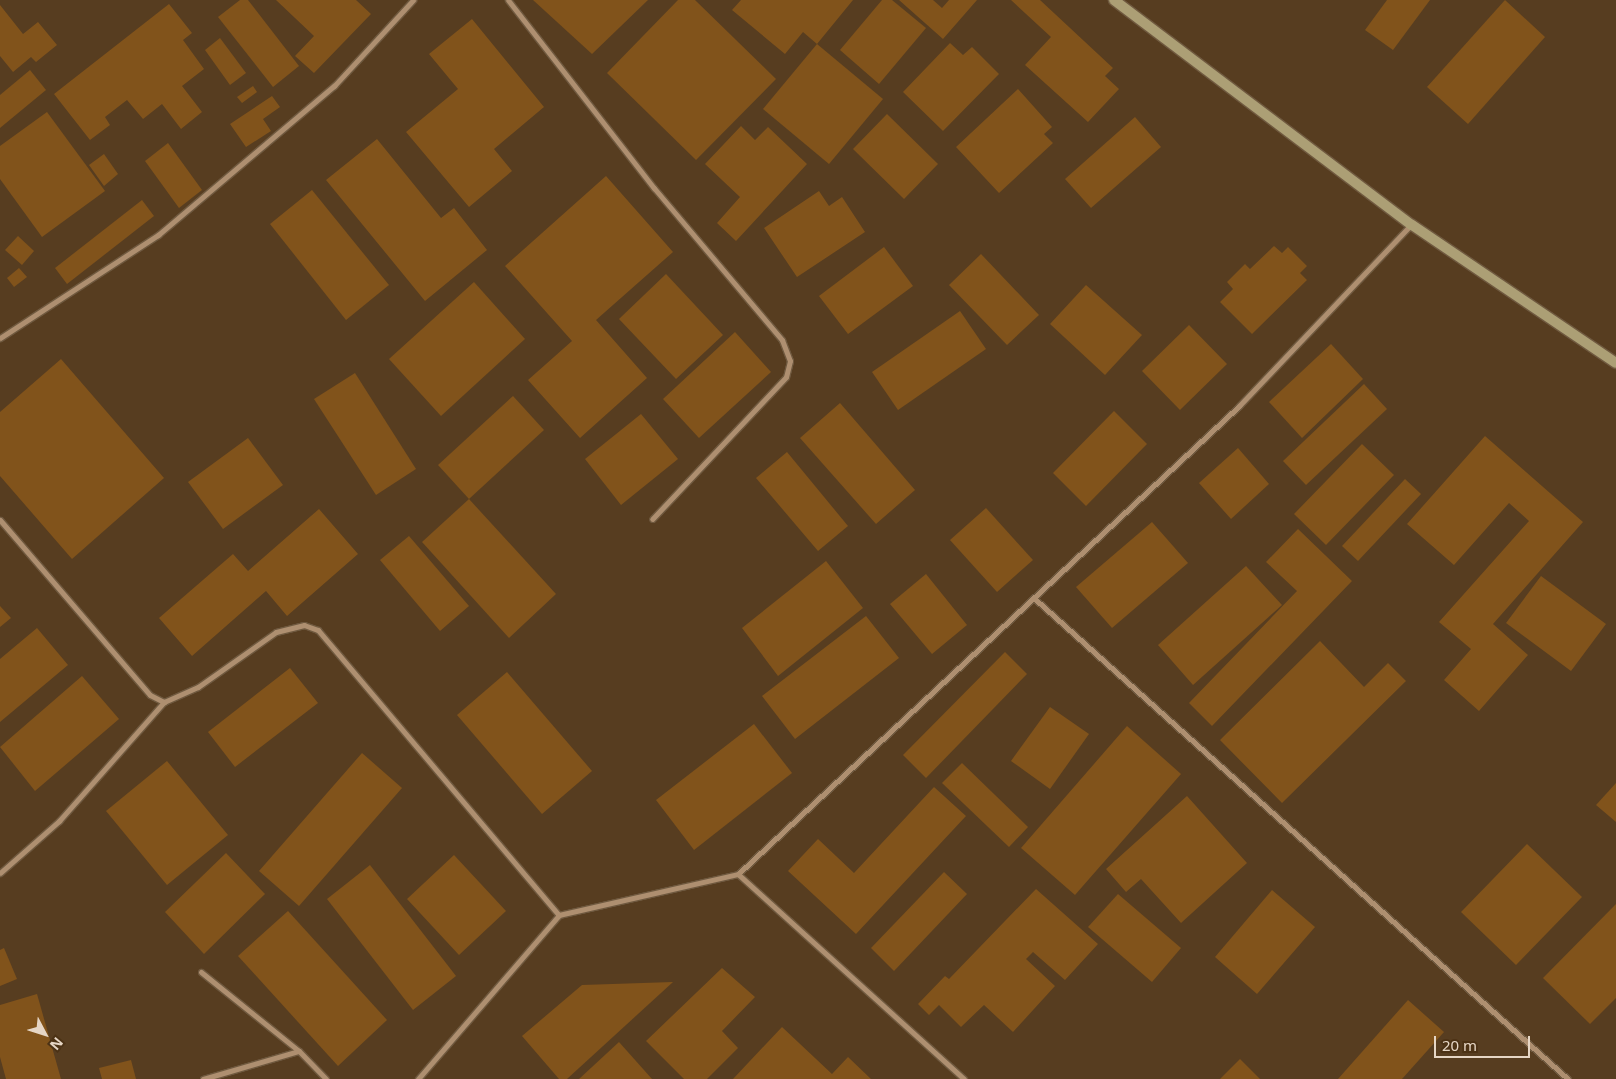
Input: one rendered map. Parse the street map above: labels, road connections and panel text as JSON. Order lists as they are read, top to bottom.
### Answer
{
  "scale_bar": "20 m",
  "north": "bottom right"
}
